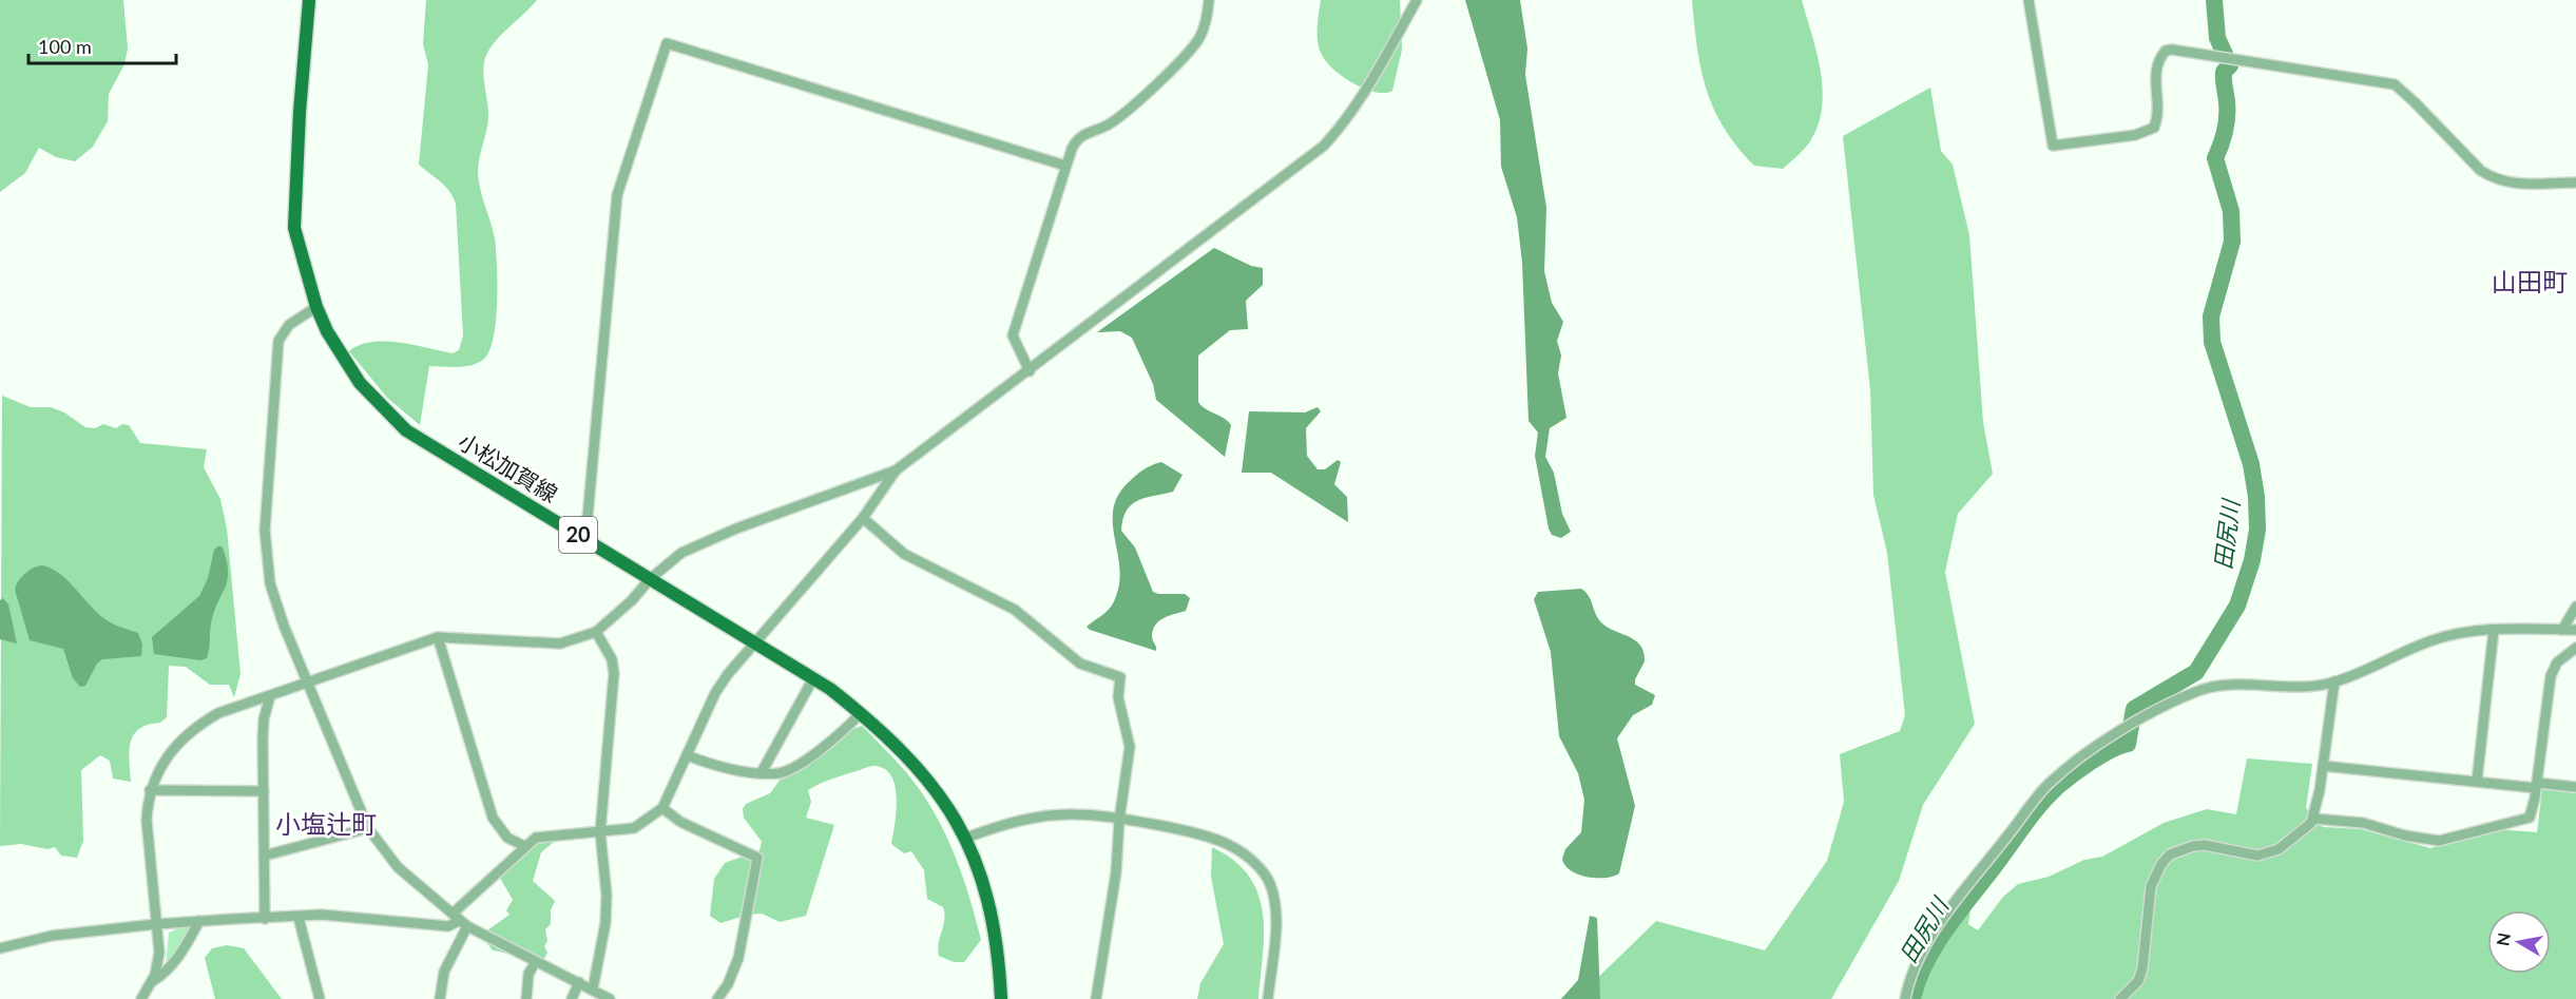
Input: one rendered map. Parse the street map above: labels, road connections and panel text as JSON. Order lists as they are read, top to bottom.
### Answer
{
  "streets": {
    "main road": ["小松加賀線", "20"]
  },
  "districts": ["山田町", "小塩辻町"],
  "water": ["田尻川"],
  "scale_bar": "100 m",
  "north": "left"
}
